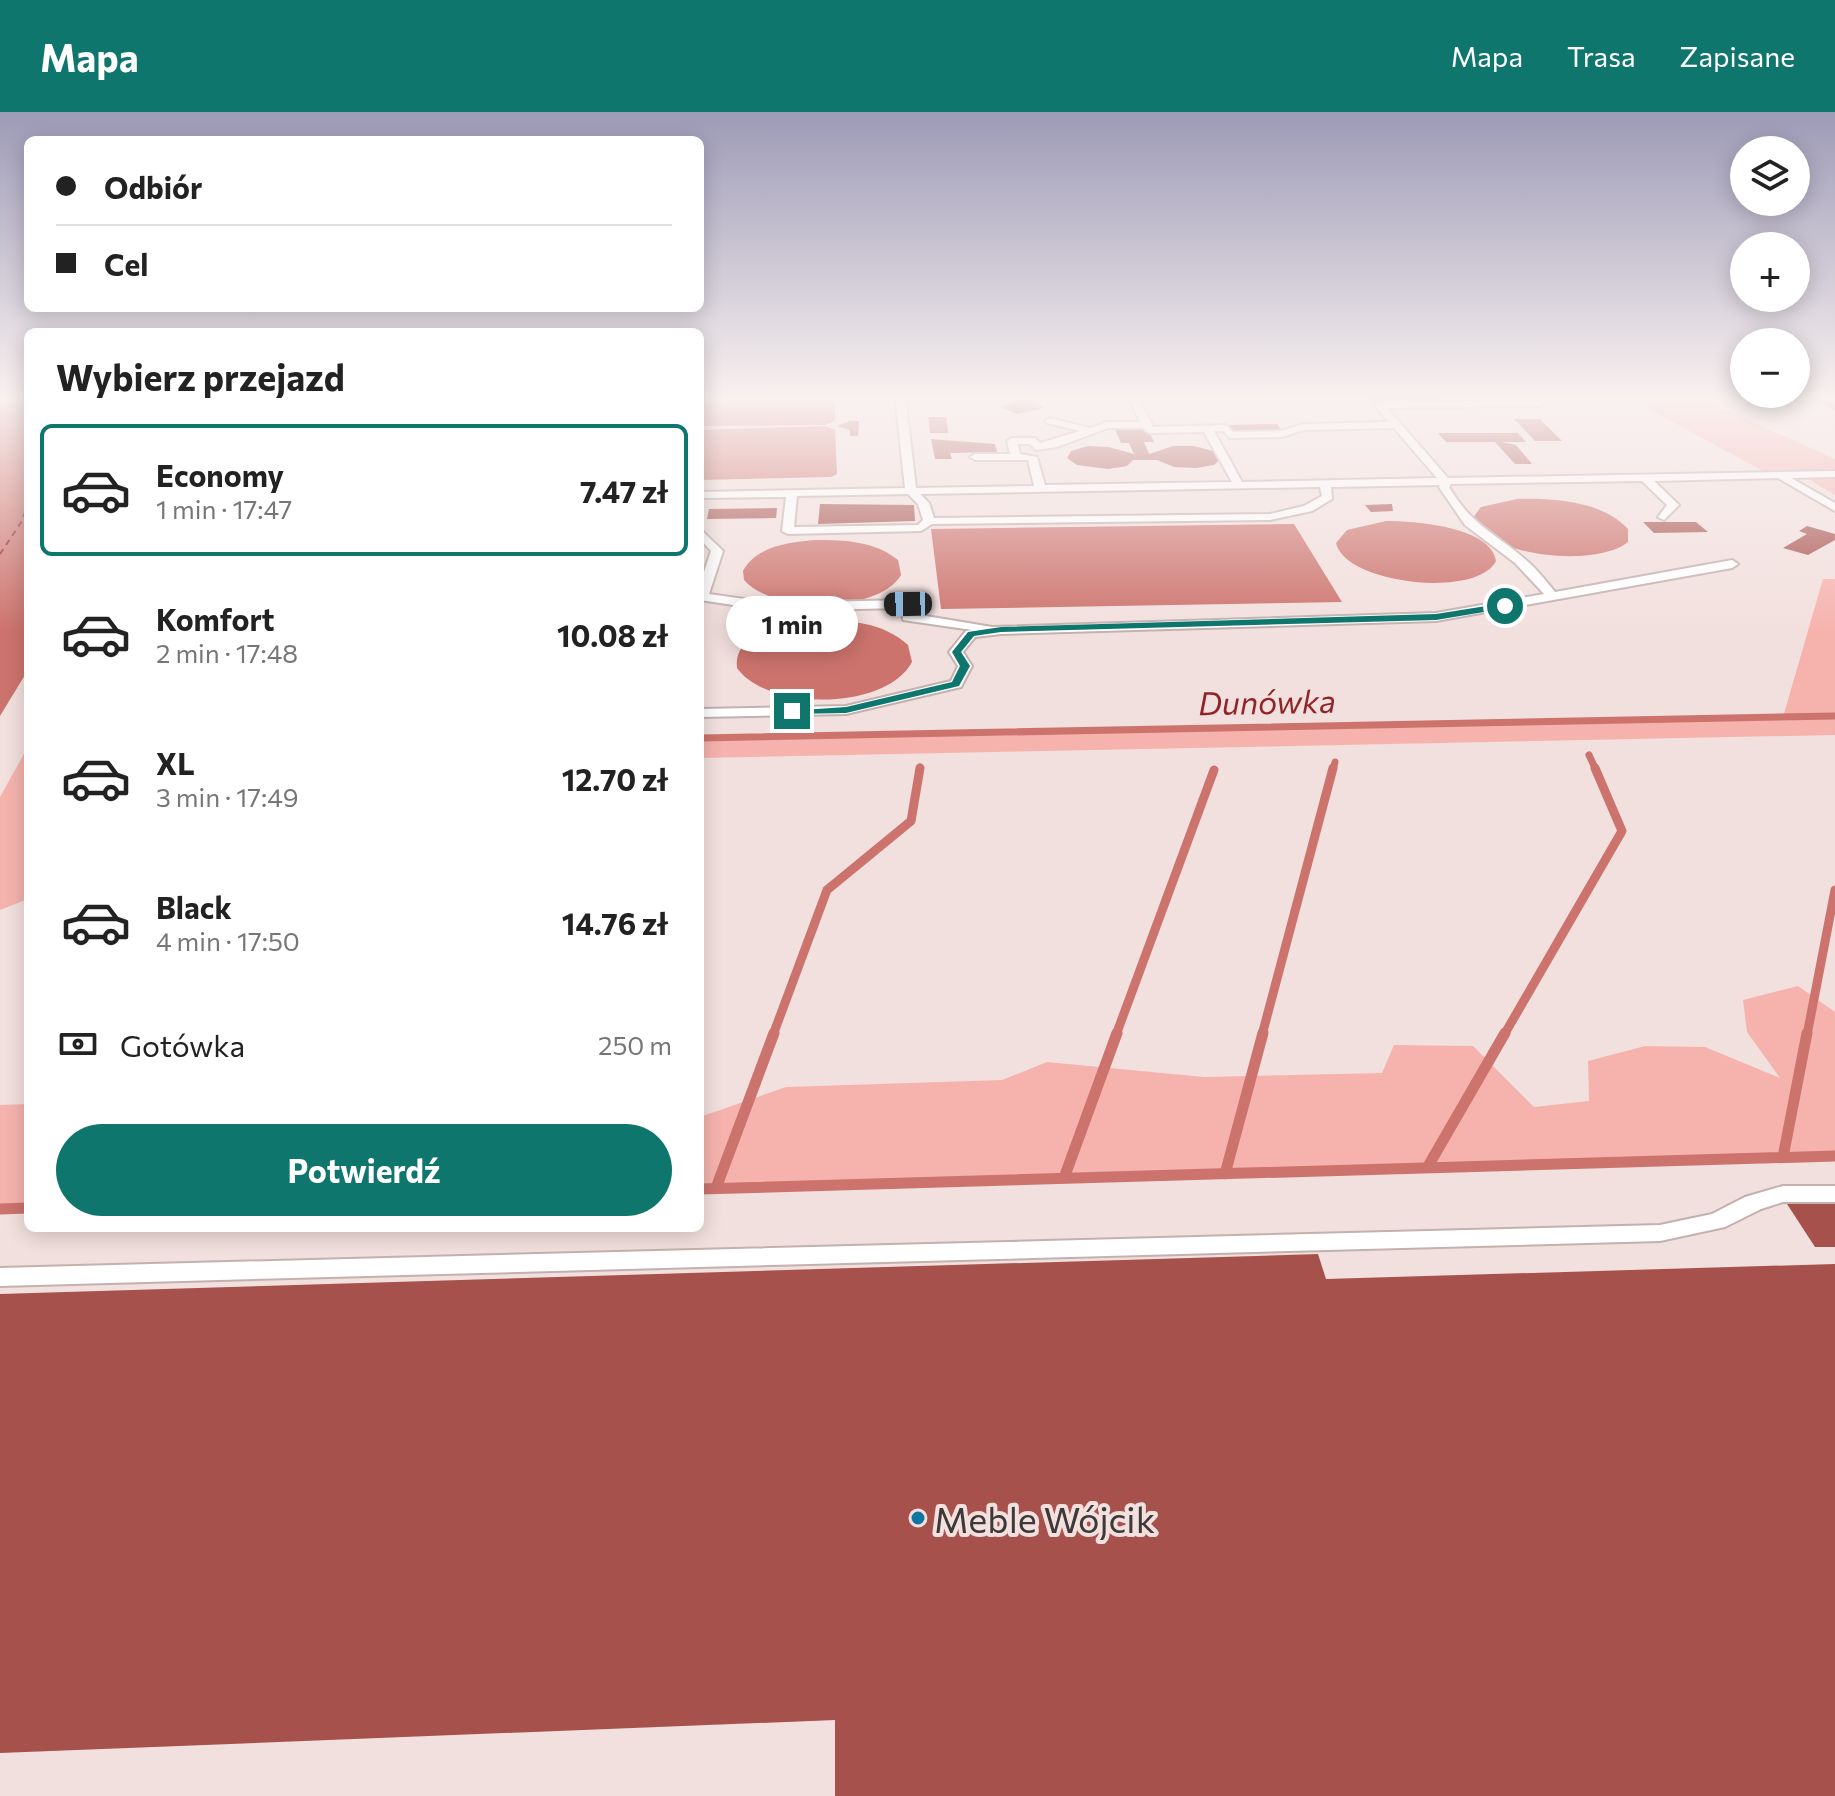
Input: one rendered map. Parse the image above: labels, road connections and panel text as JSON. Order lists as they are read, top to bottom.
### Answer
{
  "water": ["Dunówka"],
  "places": ["Meble Wójcik"],
  "page": {
    "header": "Mapa",
    "nav": ["Mapa", "Trasa", "Zapisane"],
    "map_buttons": ["+", "−"],
    "banner": ["Odbiór", "Cel"],
    "heading": "Wybierz przejazd",
    "list": [
      {
        "name": "Economy",
        "note": "1 min · 17:47",
        "value": "7.47 zł"
      },
      {
        "name": "Komfort",
        "note": "2 min · 17:48",
        "value": "10.08 zł"
      },
      {
        "name": "XL",
        "note": "3 min · 17:49",
        "value": "12.70 zł"
      },
      {
        "name": "Black",
        "note": "4 min · 17:50",
        "value": "14.76 zł"
      }
    ],
    "bubble": "1 min",
    "pay": ["Gotówka", "250 m"],
    "buttons": "Potwierdź"
  }
}
